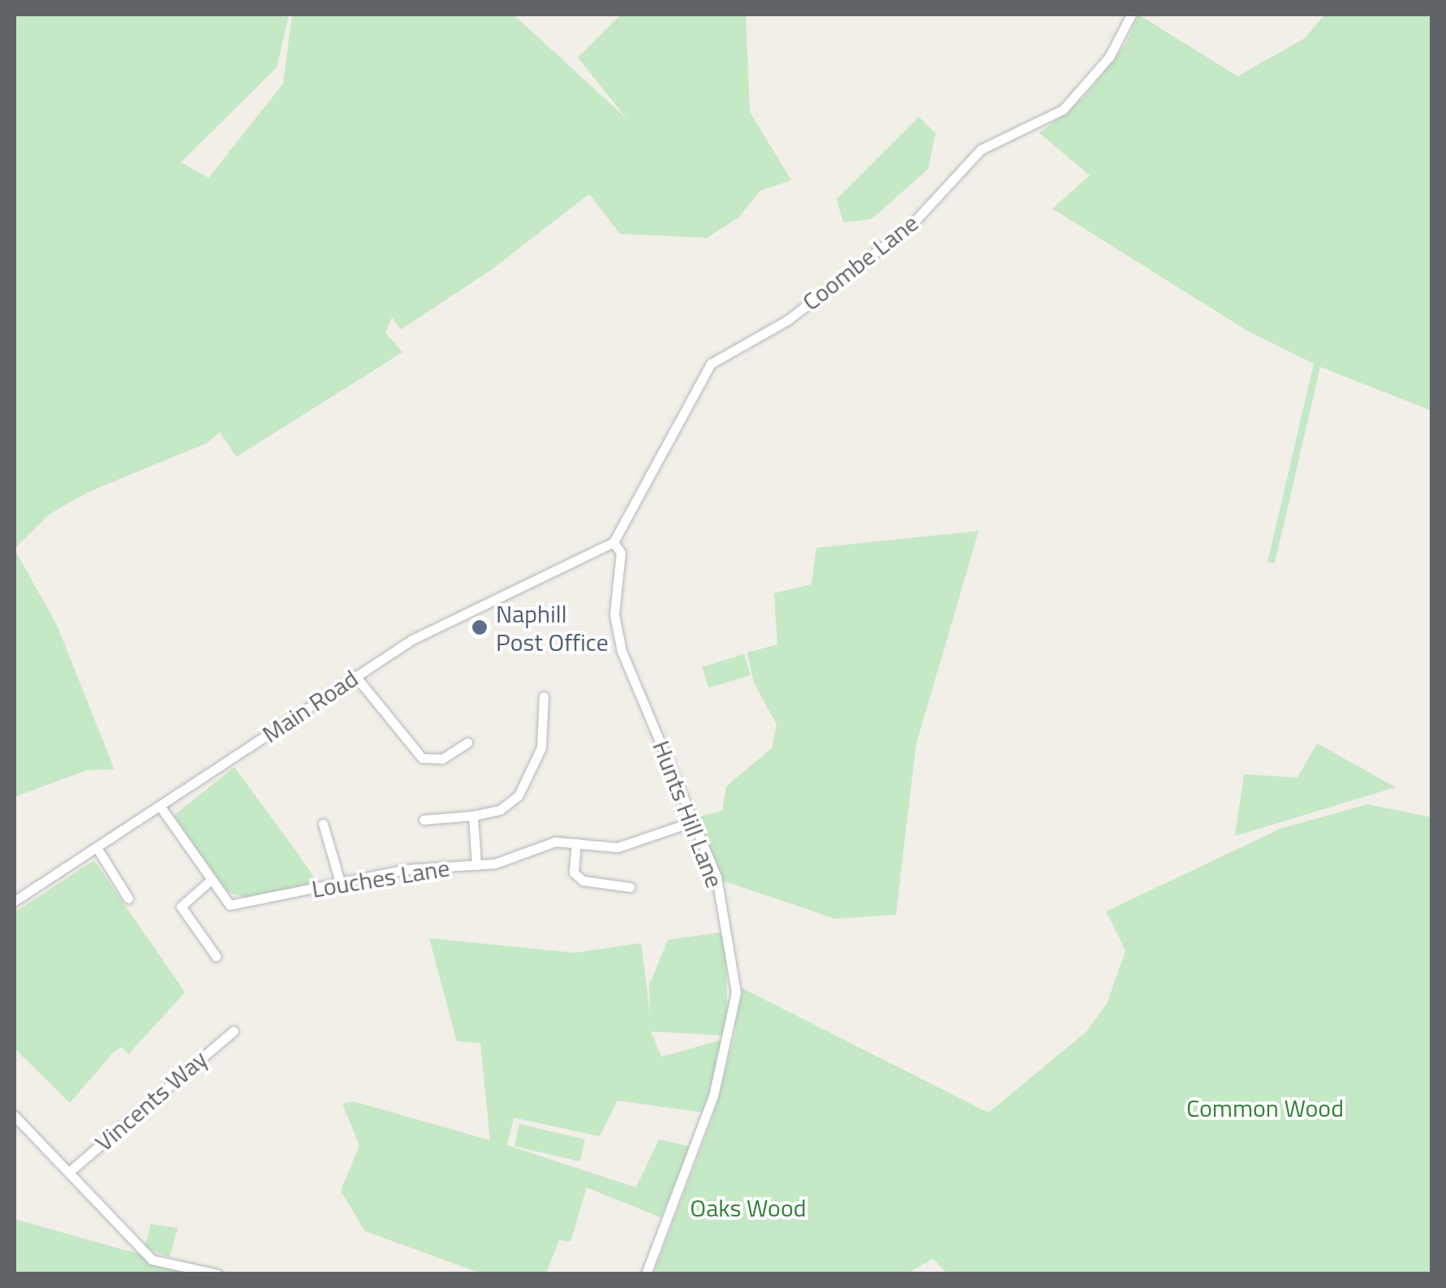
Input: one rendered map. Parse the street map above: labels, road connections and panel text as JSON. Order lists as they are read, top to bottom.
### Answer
{
  "streets": {
    "street": [
      "Coombe Lane",
      "Main Road",
      "Hunts Hill Lane",
      "Louches Lane",
      "Vincents Way"
    ]
  },
  "crossings": [
    ["Coombe Lane", "Main Road"],
    ["Coombe Lane", "Hunts Hill Lane"],
    ["Main Road", "Hunts Hill Lane"],
    ["Main Road", "Louches Lane"],
    ["Hunts Hill Lane", "Louches Lane"]
  ],
  "parks": ["Common Wood", "Oaks Wood"],
  "places": ["Naphill Post Office"]
}
